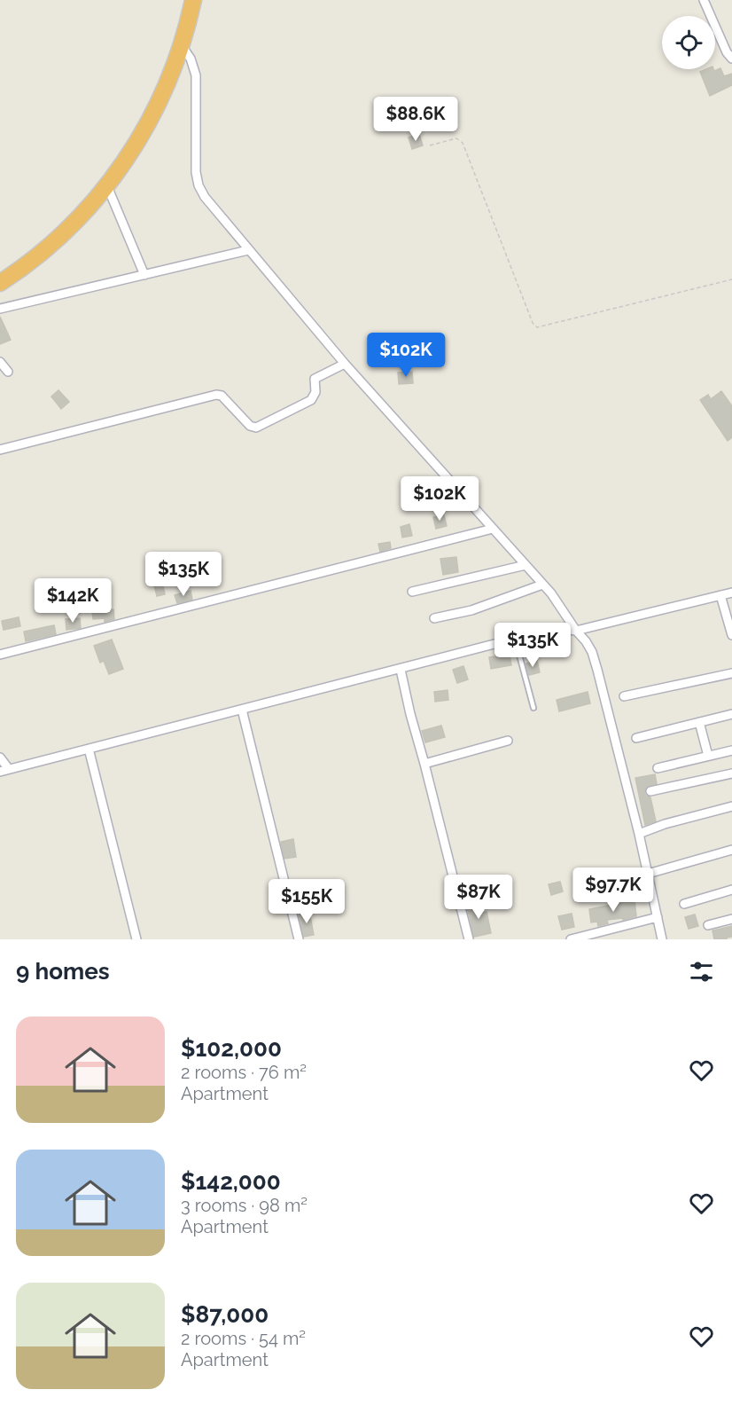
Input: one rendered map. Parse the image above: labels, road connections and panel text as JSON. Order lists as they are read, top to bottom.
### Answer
{
  "page": {
    "price": [
      "$88.6K",
      "$102K",
      "$102K",
      "$135K",
      "$142K",
      "$135K",
      "$97.7K",
      "$87K",
      "$155K"
    ],
    "heading": "9 homes",
    "list": [
      {
        "name": "$102,000",
        "note": "2 rooms · 76 m² · Apartment"
      },
      {
        "name": "$142,000",
        "note": "3 rooms · 98 m² · Apartment"
      },
      {
        "name": "$87,000",
        "note": "2 rooms · 54 m² · Apartment"
      }
    ]
  }
}
